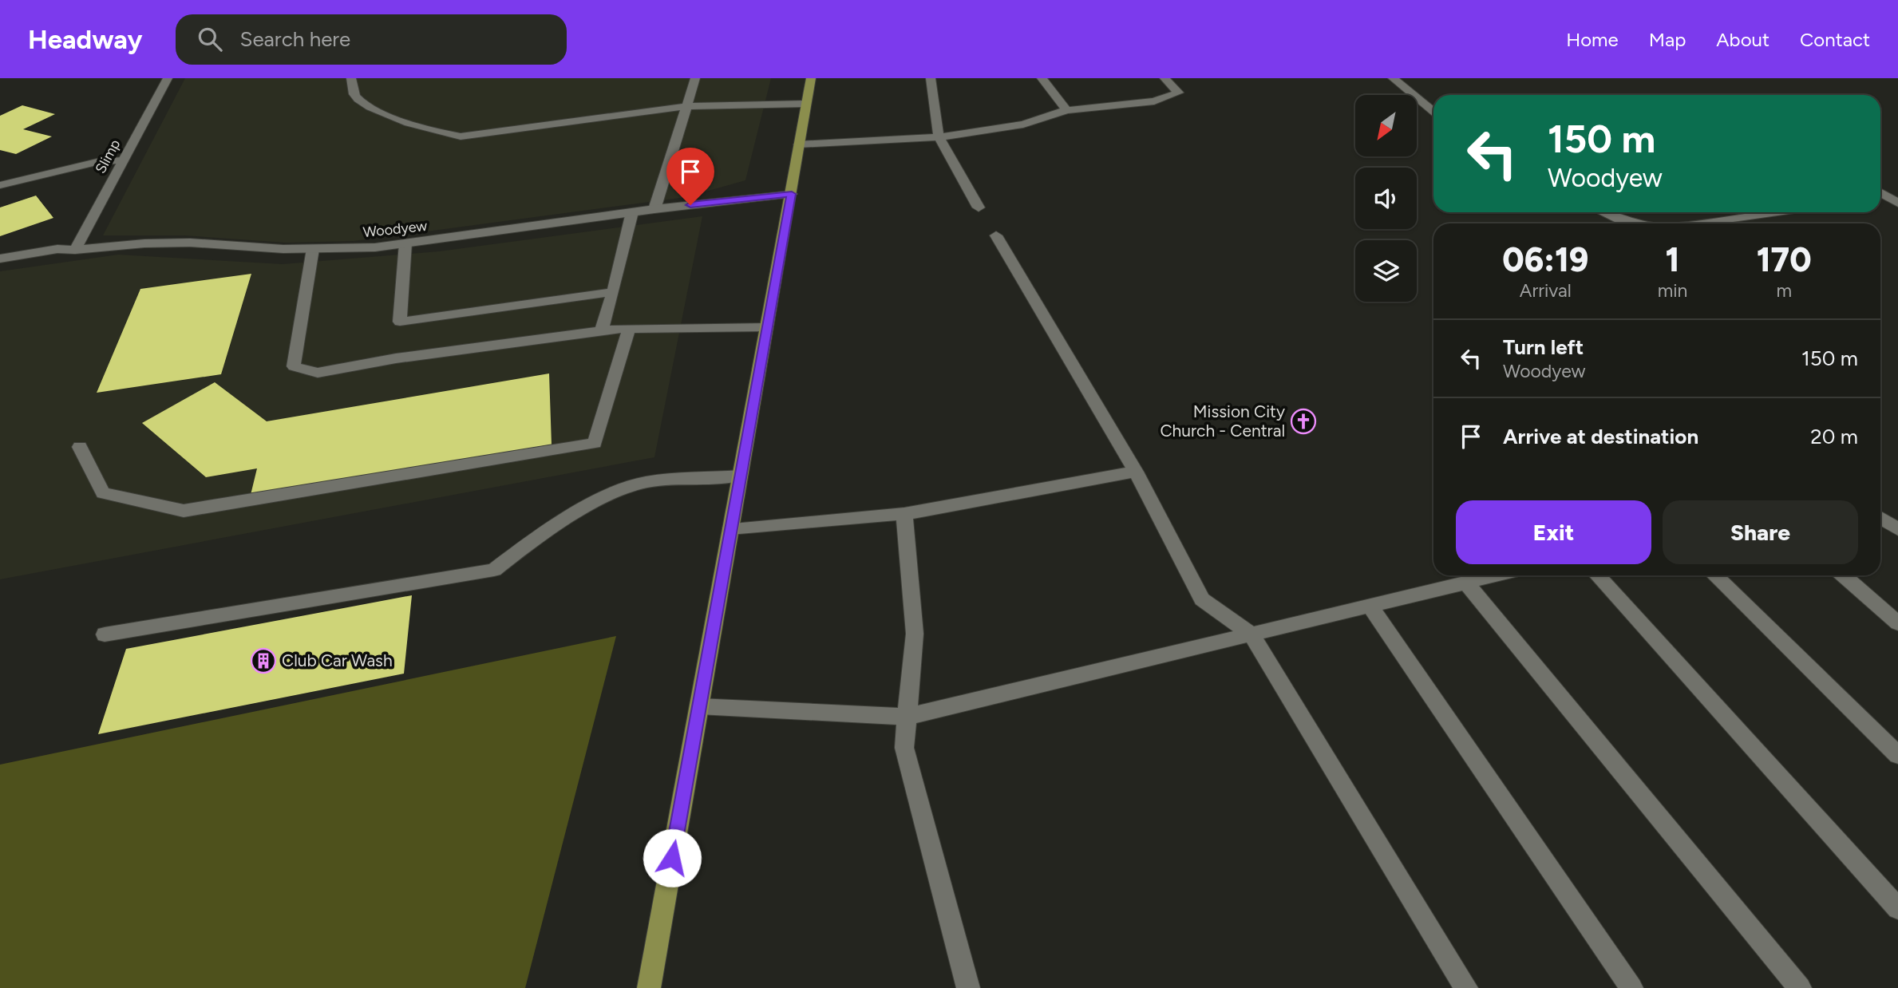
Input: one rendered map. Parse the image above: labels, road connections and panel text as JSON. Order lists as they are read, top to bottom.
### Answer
{
  "streets": {
    "street": ["Slimp", "Woodyew"]
  },
  "crossings": [
    ["Slimp", "Woodyew"]
  ],
  "places": {
    "church": ["Mission City Church - Central"],
    "building": ["Club Car Wash"]
  },
  "north": "bottom left",
  "page": {
    "header": "Headway",
    "search": "Search here",
    "nav": [
      "Home",
      "Map",
      "About",
      "Contact"
    ],
    "turn": ["150 m", "Woodyew"],
    "eta": [
      "06:19",
      "Arrival",
      "1",
      "min",
      "170",
      "m"
    ],
    "list": [
      {
        "name": "Turn left",
        "note": "Woodyew",
        "value": "150 m"
      },
      {
        "name": "Arrive at destination",
        "value": "20 m"
      }
    ],
    "buttons": ["Exit", "Share"]
  }
}
